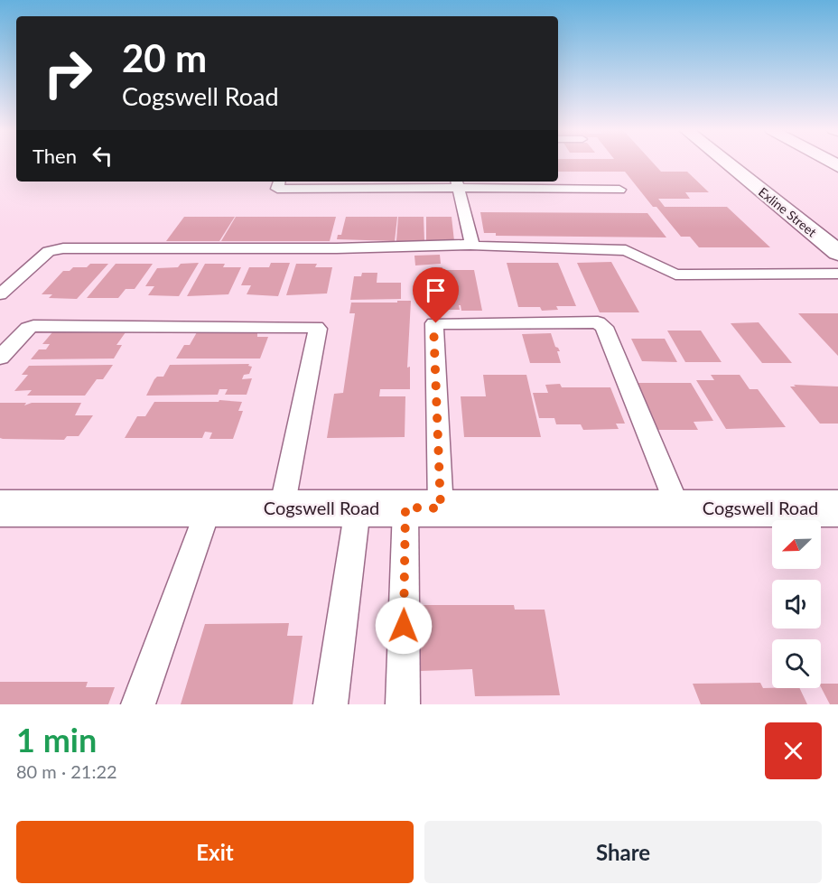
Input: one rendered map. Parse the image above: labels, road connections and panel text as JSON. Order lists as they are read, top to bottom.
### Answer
{
  "streets": {
    "main road": ["Exline Street", "Cogswell Road"]
  },
  "north": "bottom left",
  "page": {
    "turn": ["20 m", "Cogswell Road"],
    "then": "Then",
    "heading": ["1 min", "80 m · 21:22"],
    "buttons": ["Exit", "Share"]
  }
}
